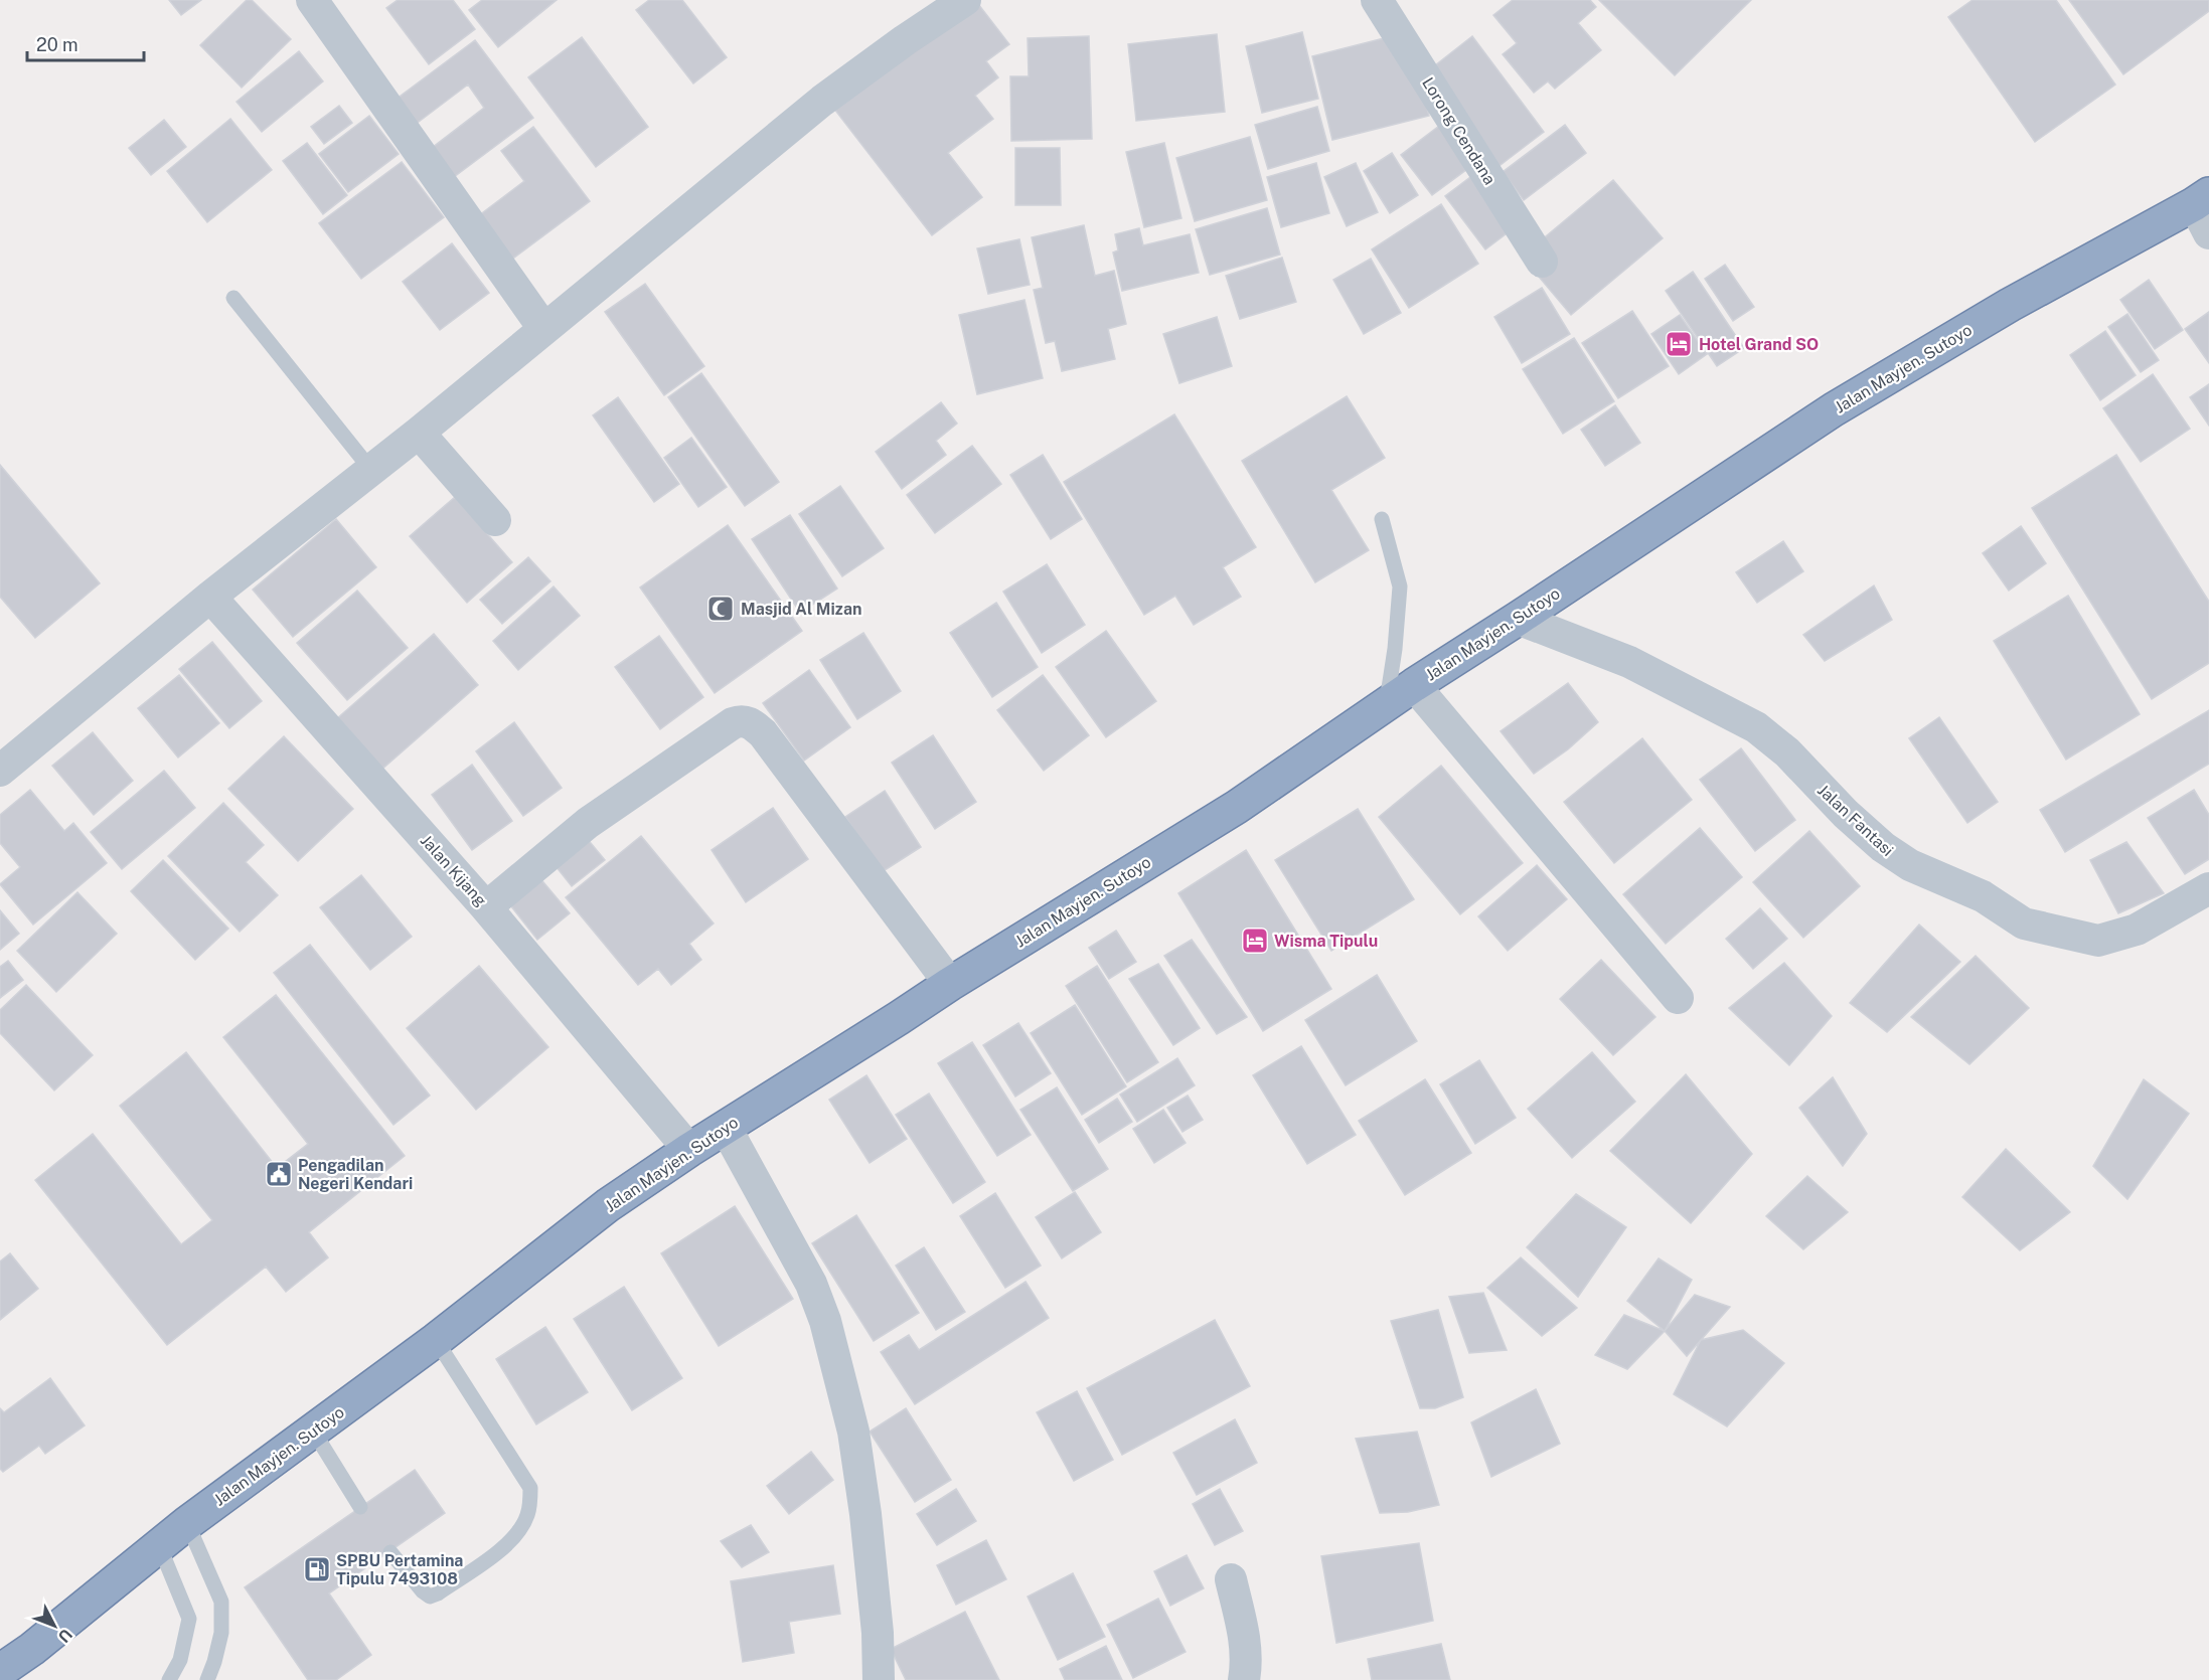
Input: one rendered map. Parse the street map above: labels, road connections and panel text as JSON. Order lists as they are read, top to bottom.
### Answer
{
  "streets": {
    "highway": ["Jalan Mayjen. Sutoyo"],
    "street": ["Lorong Cendana", "Jalan Fantasi", "Jalan Kijang"]
  },
  "crossings": [
    ["Jalan Mayjen. Sutoyo", "Jalan Fantasi"],
    ["Jalan Mayjen. Sutoyo", "Jalan Kijang"]
  ],
  "places": {
    "hotel": ["Hotel Grand SO", "Wisma Tipulu"],
    "mosque": ["Masjid Al Mizan"],
    "public building": ["Pengadilan Negeri Kendari"],
    "fuel station": ["SPBU Pertamina Tipulu 7493108"]
  },
  "scale_bar": "20 m",
  "north": "bottom right"
}
